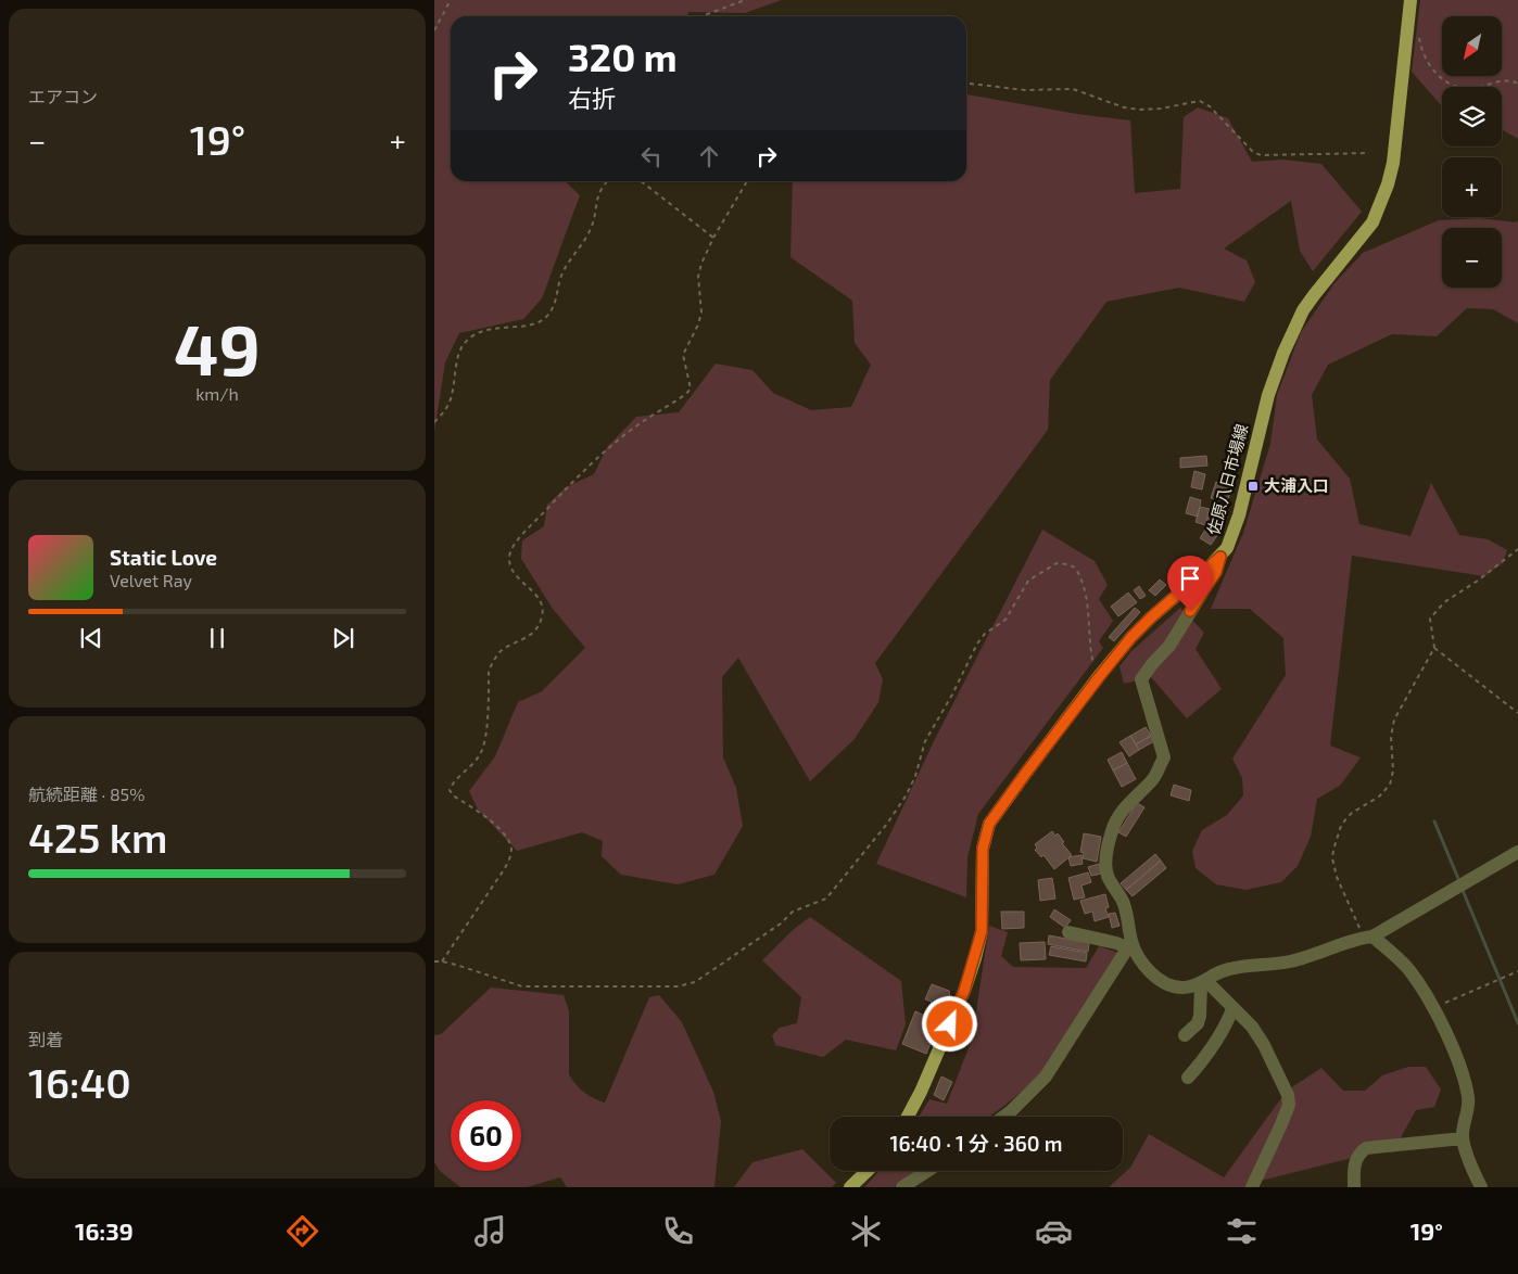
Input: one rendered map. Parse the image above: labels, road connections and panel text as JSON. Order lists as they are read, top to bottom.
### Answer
{
  "streets": {
    "main road": ["佐原八日市場線"]
  },
  "places": {
    "transit": ["大浦入口"]
  },
  "north": "bottom left",
  "page": {
    "tile": [
      "エアコン",
      ["49", "km/h"],
      ["航続距離 · 85%", "425 km"],
      ["到着", "16:40"]
    ],
    "map_buttons": ["+", "−"],
    "turn": ["320 m", "右折"],
    "heat": ["−", "19°", "+"],
    "song": ["Static Love", "Velvet Ray"],
    "limit": "60",
    "trip": "16:40 · 1 分 · 360 m",
    "tabs": ["16:39", "19°"]
  }
}
